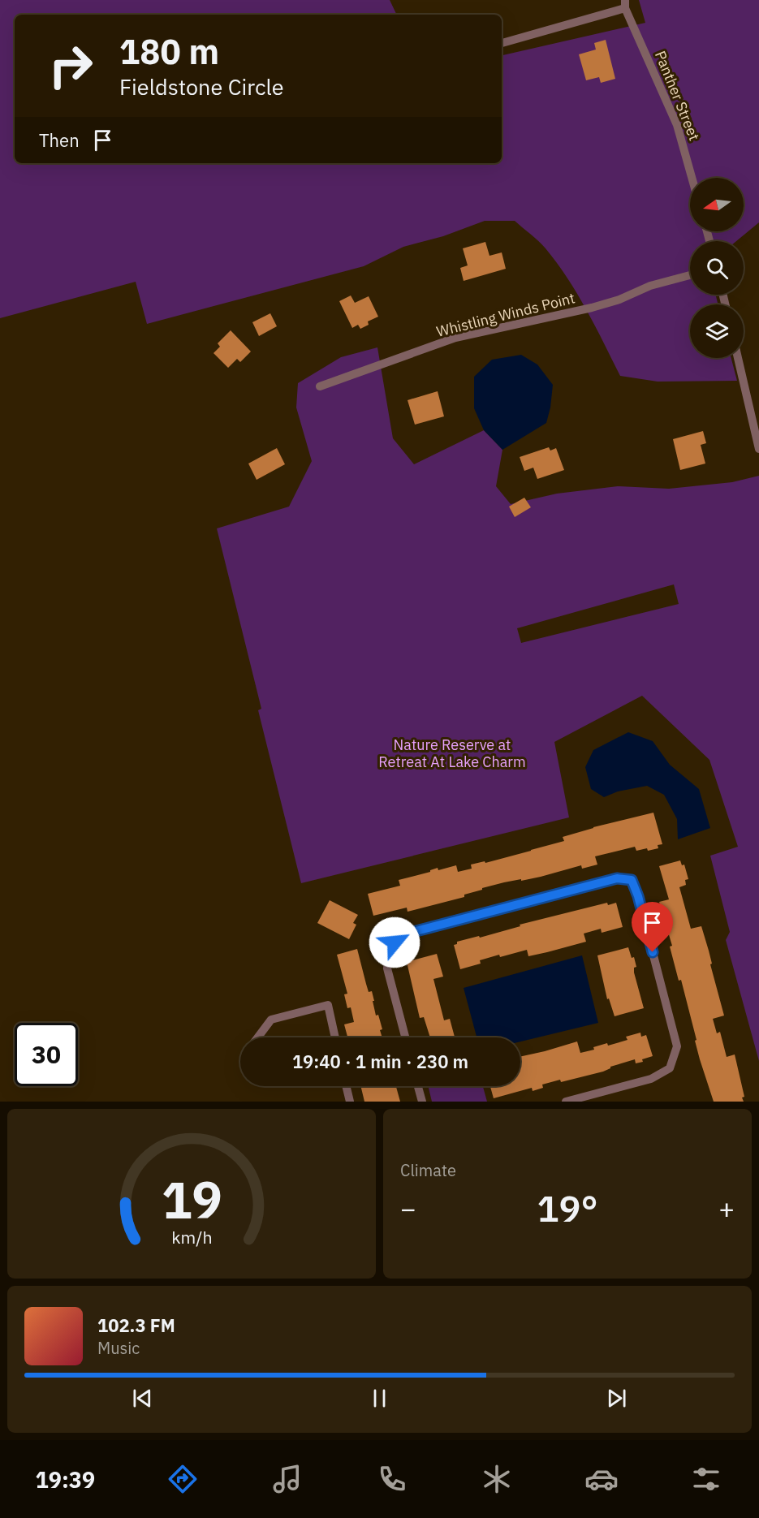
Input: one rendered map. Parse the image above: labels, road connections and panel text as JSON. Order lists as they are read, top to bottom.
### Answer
{
  "streets": {
    "street": ["Panther Street", "Whistling Winds Point"]
  },
  "parks": ["Nature Reserve at Retreat At Lake Charm"],
  "north": "left",
  "page": {
    "turn": ["180 m", "Fieldstone Circle"],
    "then": "Then",
    "limit": "30",
    "trip": "19:40 · 1 min · 230 m",
    "tile": "Climate",
    "heat": ["−", "19°", "+"],
    "song": ["102.3 FM", "Music"],
    "tabs": "19:39",
    "gauge": ["19", "km/h"]
  }
}
